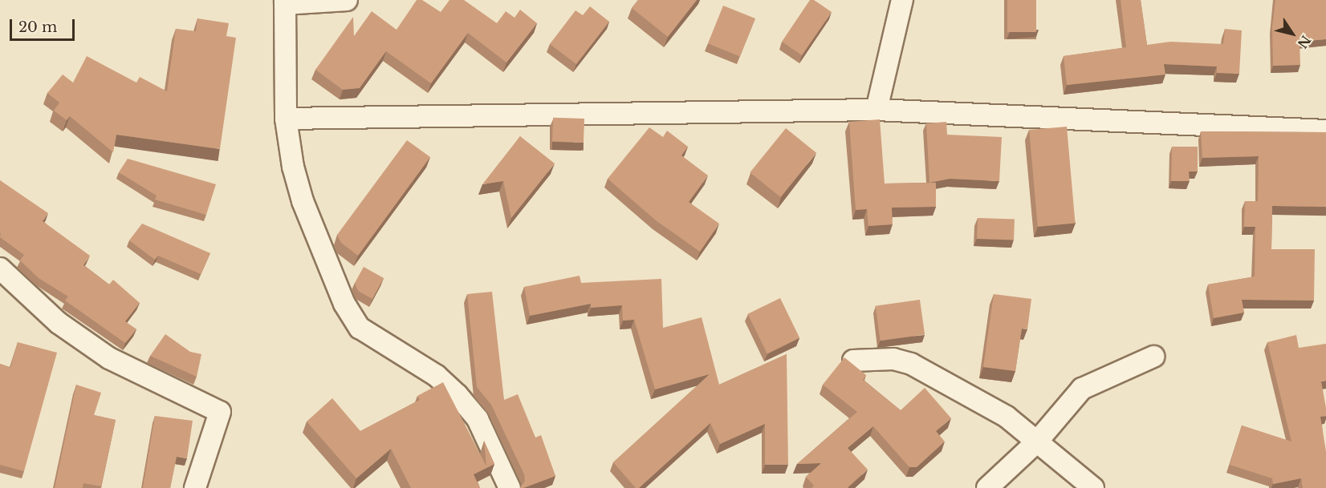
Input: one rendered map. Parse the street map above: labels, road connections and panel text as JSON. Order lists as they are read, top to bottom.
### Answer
{
  "scale_bar": "20 m",
  "north": "bottom right"
}
